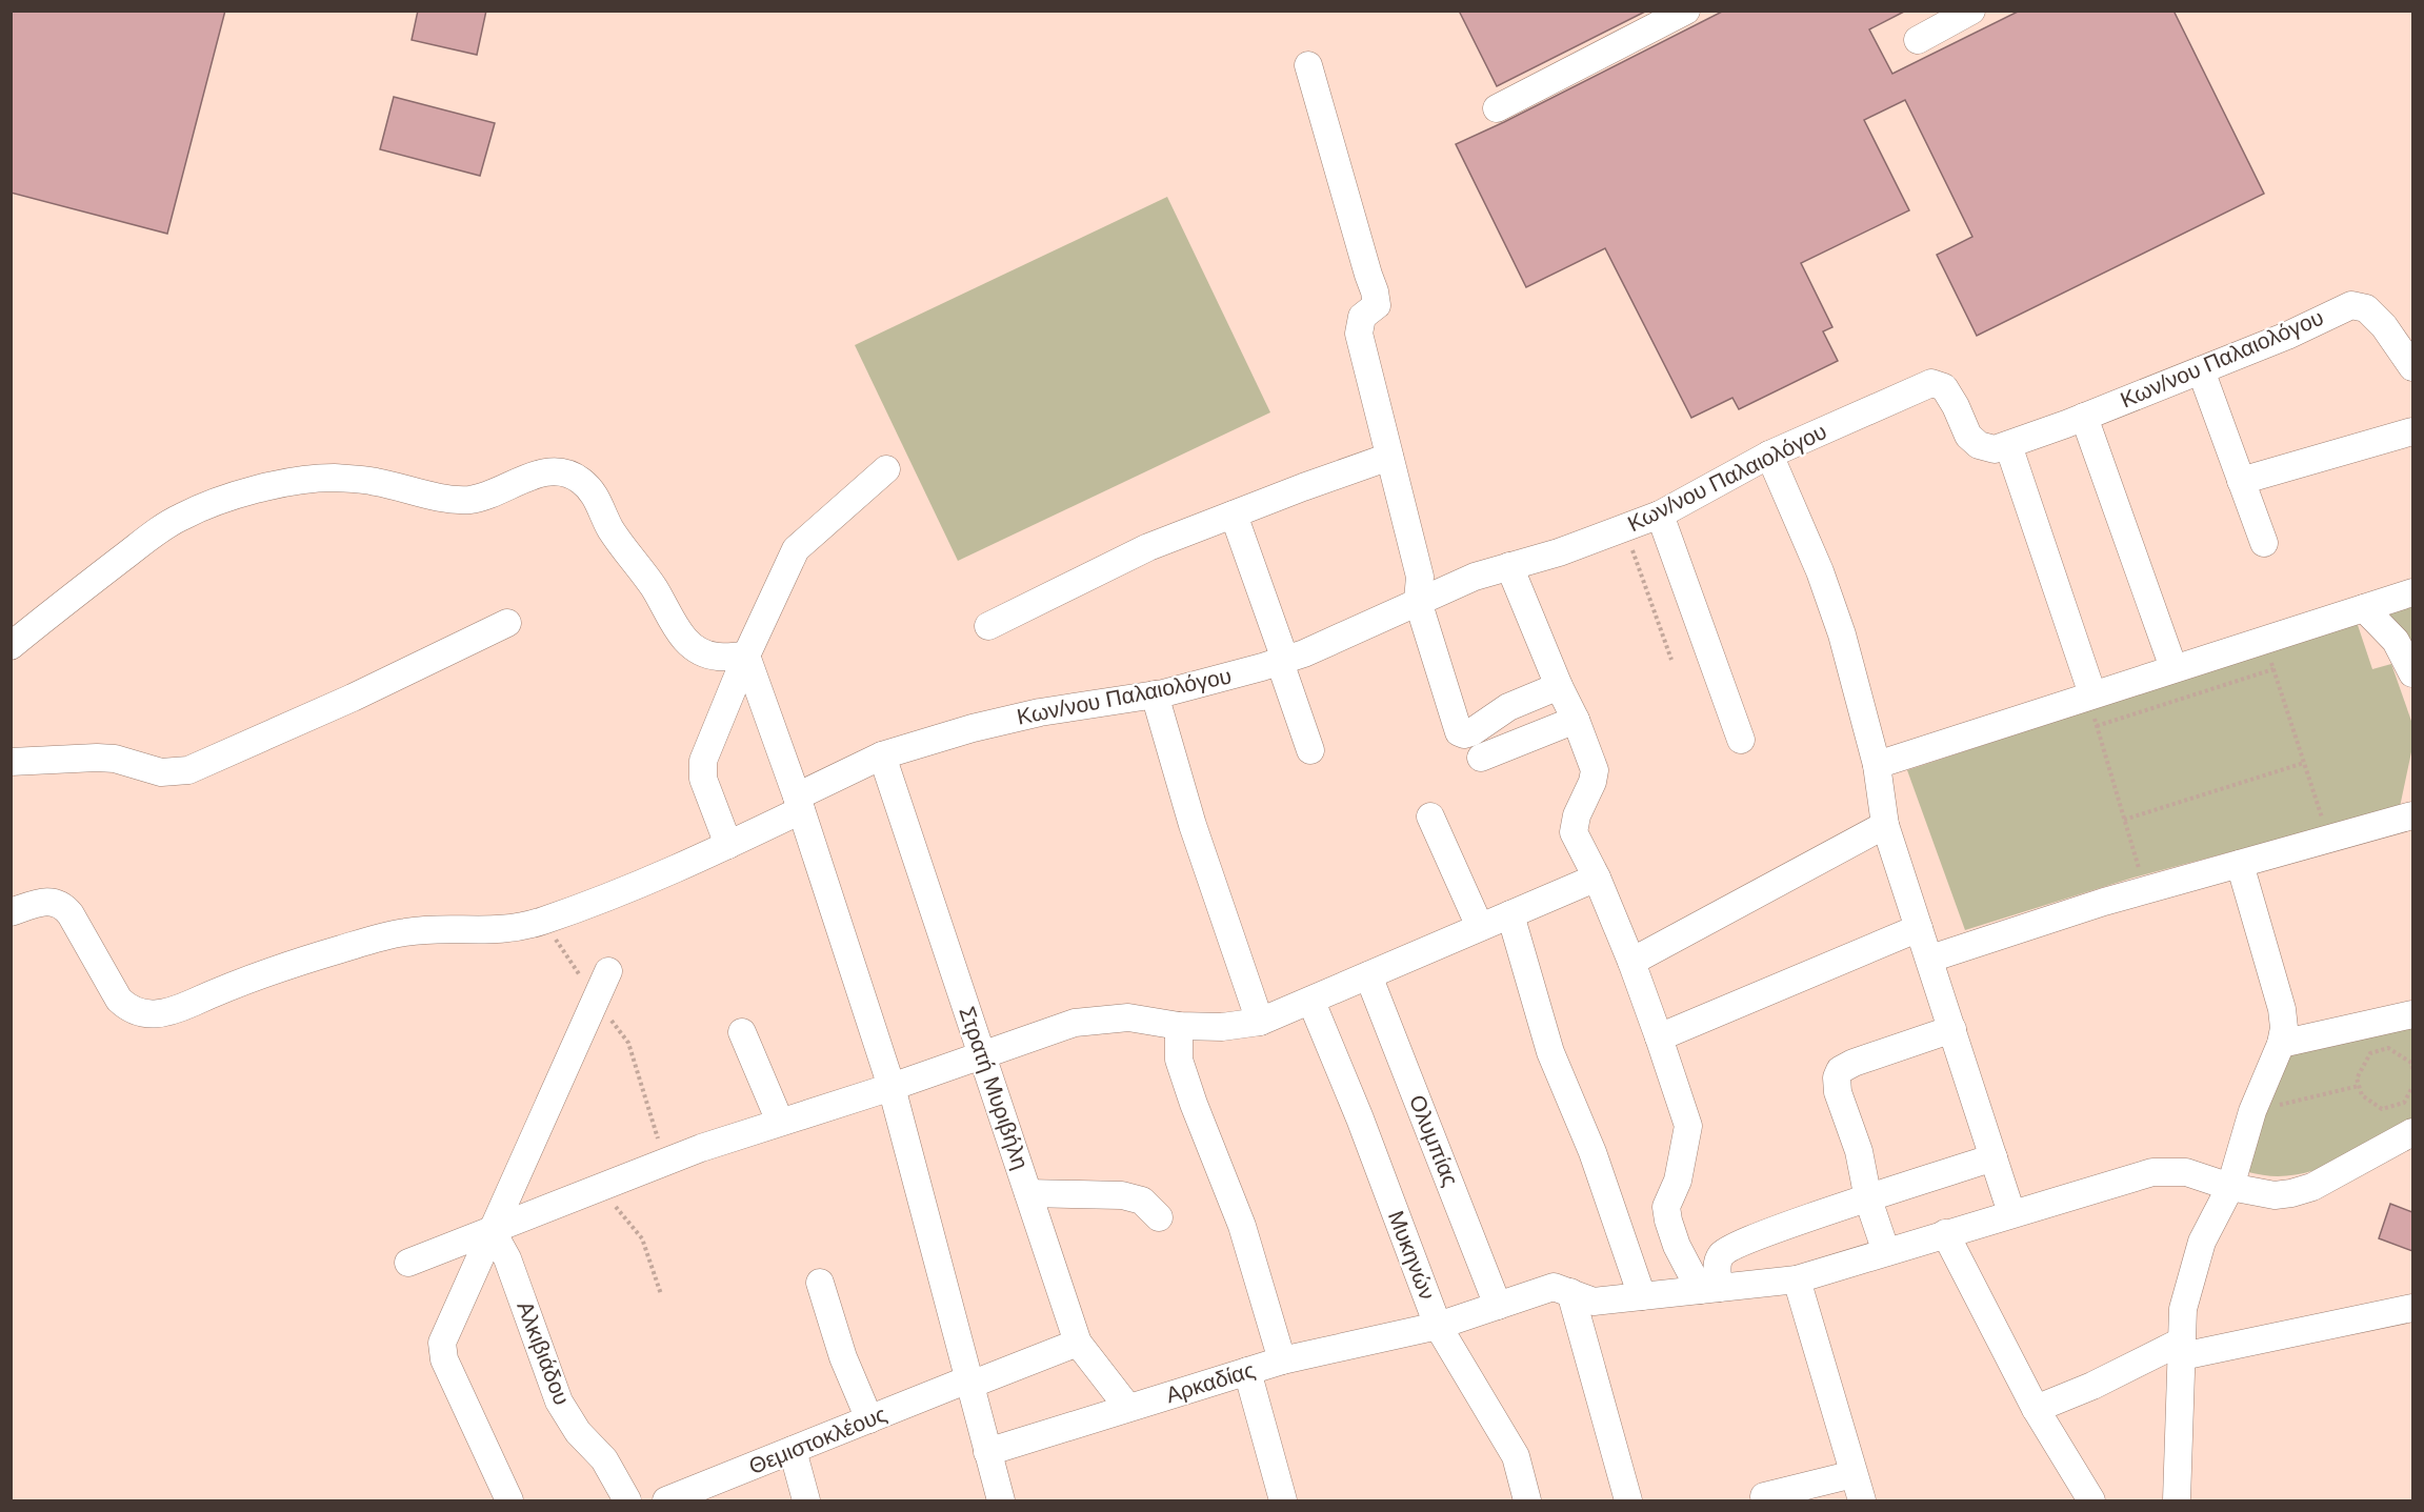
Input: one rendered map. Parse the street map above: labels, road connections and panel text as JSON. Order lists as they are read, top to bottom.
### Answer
{
  "streets": {
    "street": [
      "Κων/νου Παλαιολόγου",
      "Στρατή Μυριβήλη",
      "Ολυμπίας",
      "Μυκηνών",
      "Αλκιβιάδου",
      "Αρκαδίας",
      "Θεμιστοκλέους"
    ]
  },
  "crossings": [
    ["Κων/νου Παλαιολόγου", "Στρατή Μυριβήλη"],
    ["Στρατή Μυριβήλη", "Αρκαδίας"],
    ["Στρατή Μυριβήλη", "Θεμιστοκλέους"],
    ["Ολυμπίας", "Αρκαδίας"],
    ["Μυκηνών", "Αρκαδίας"]
  ]
}
